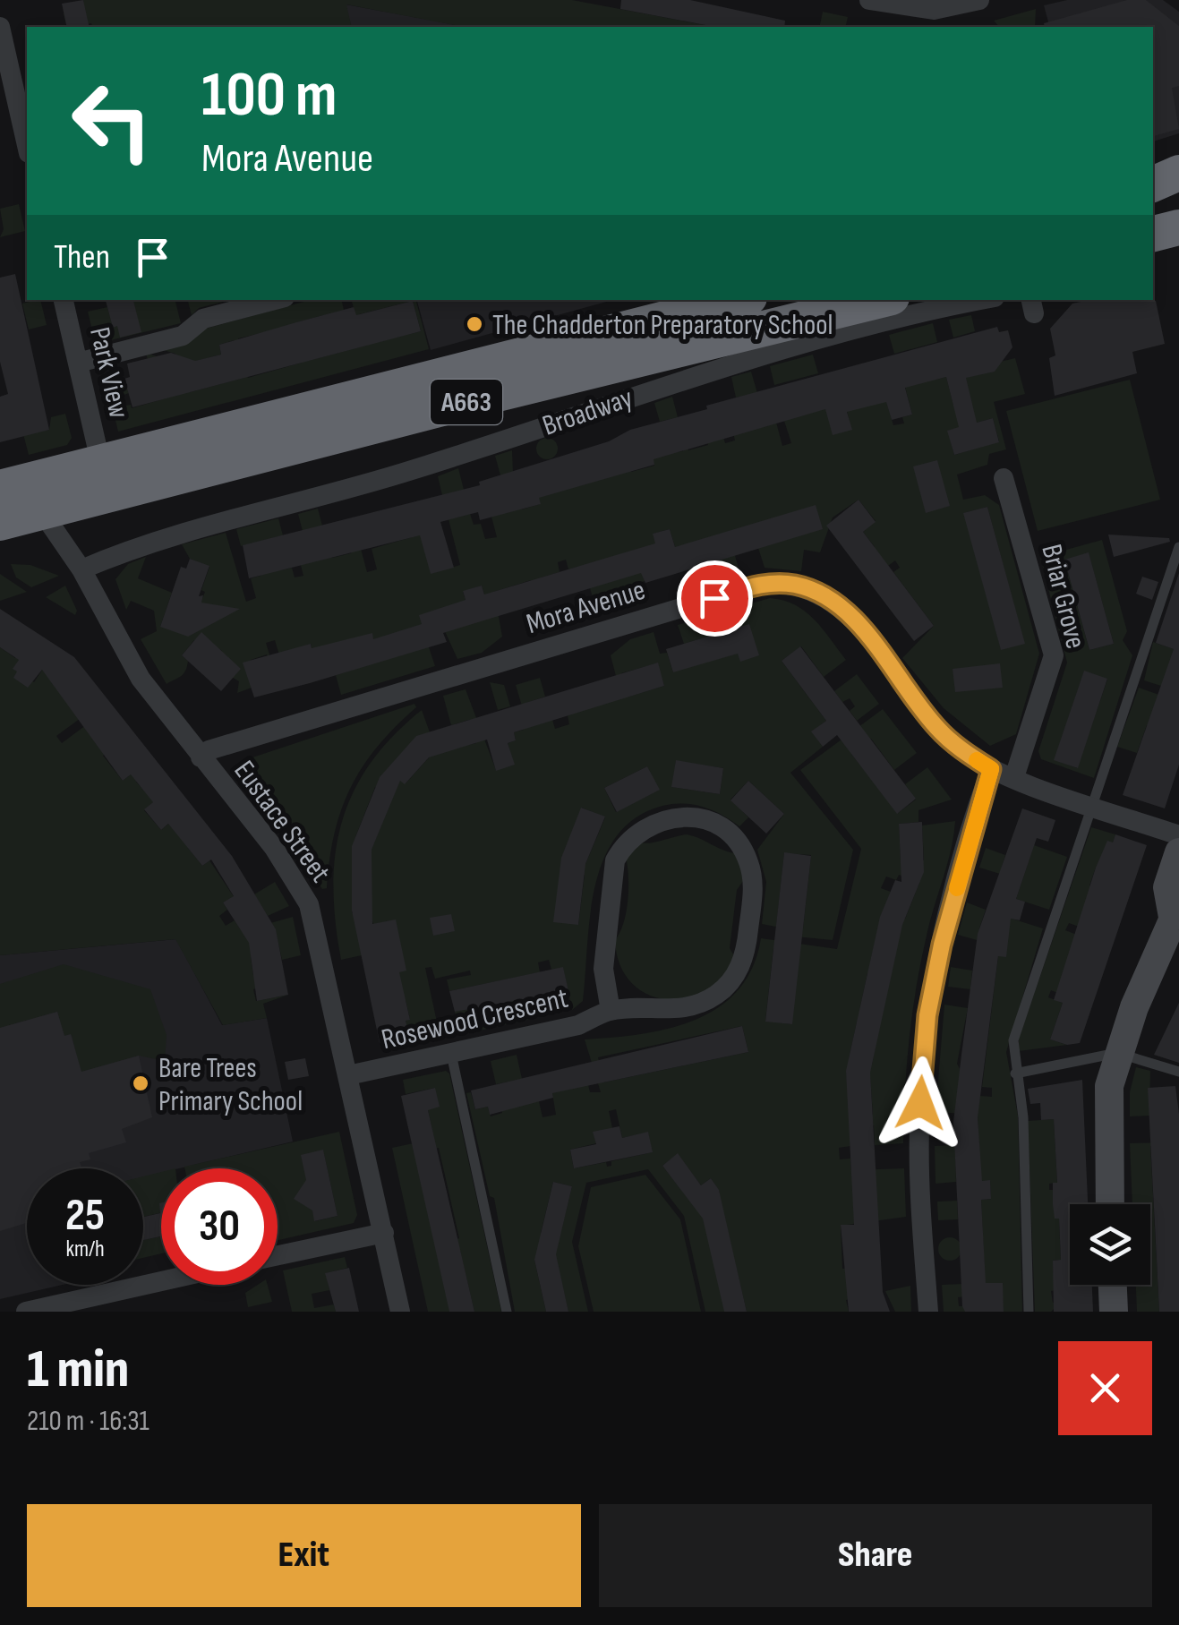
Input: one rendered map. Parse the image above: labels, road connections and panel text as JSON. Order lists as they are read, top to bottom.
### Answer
{
  "streets": {
    "highway": ["A663", "Broadway"],
    "street": [
      "Park View",
      "Briar Grove",
      "Mora Avenue",
      "Eustace Street",
      "Rosewood Crescent"
    ]
  },
  "crossings": [
    ["Park View", "A663"],
    ["Broadway", "Eustace Street"],
    ["Briar Grove", "Mora Avenue"],
    ["Mora Avenue", "Eustace Street"],
    ["Eustace Street", "Rosewood Crescent"]
  ],
  "places": ["The Chadderton Preparatory School", "Bare Trees Primary School"],
  "page": {
    "turn": ["100 m", "Mora Avenue"],
    "then": "Then",
    "speed": "25 km/h",
    "limit": "30",
    "heading": ["1 min", "210 m · 16:31"],
    "buttons": ["Exit", "Share"]
  }
}
